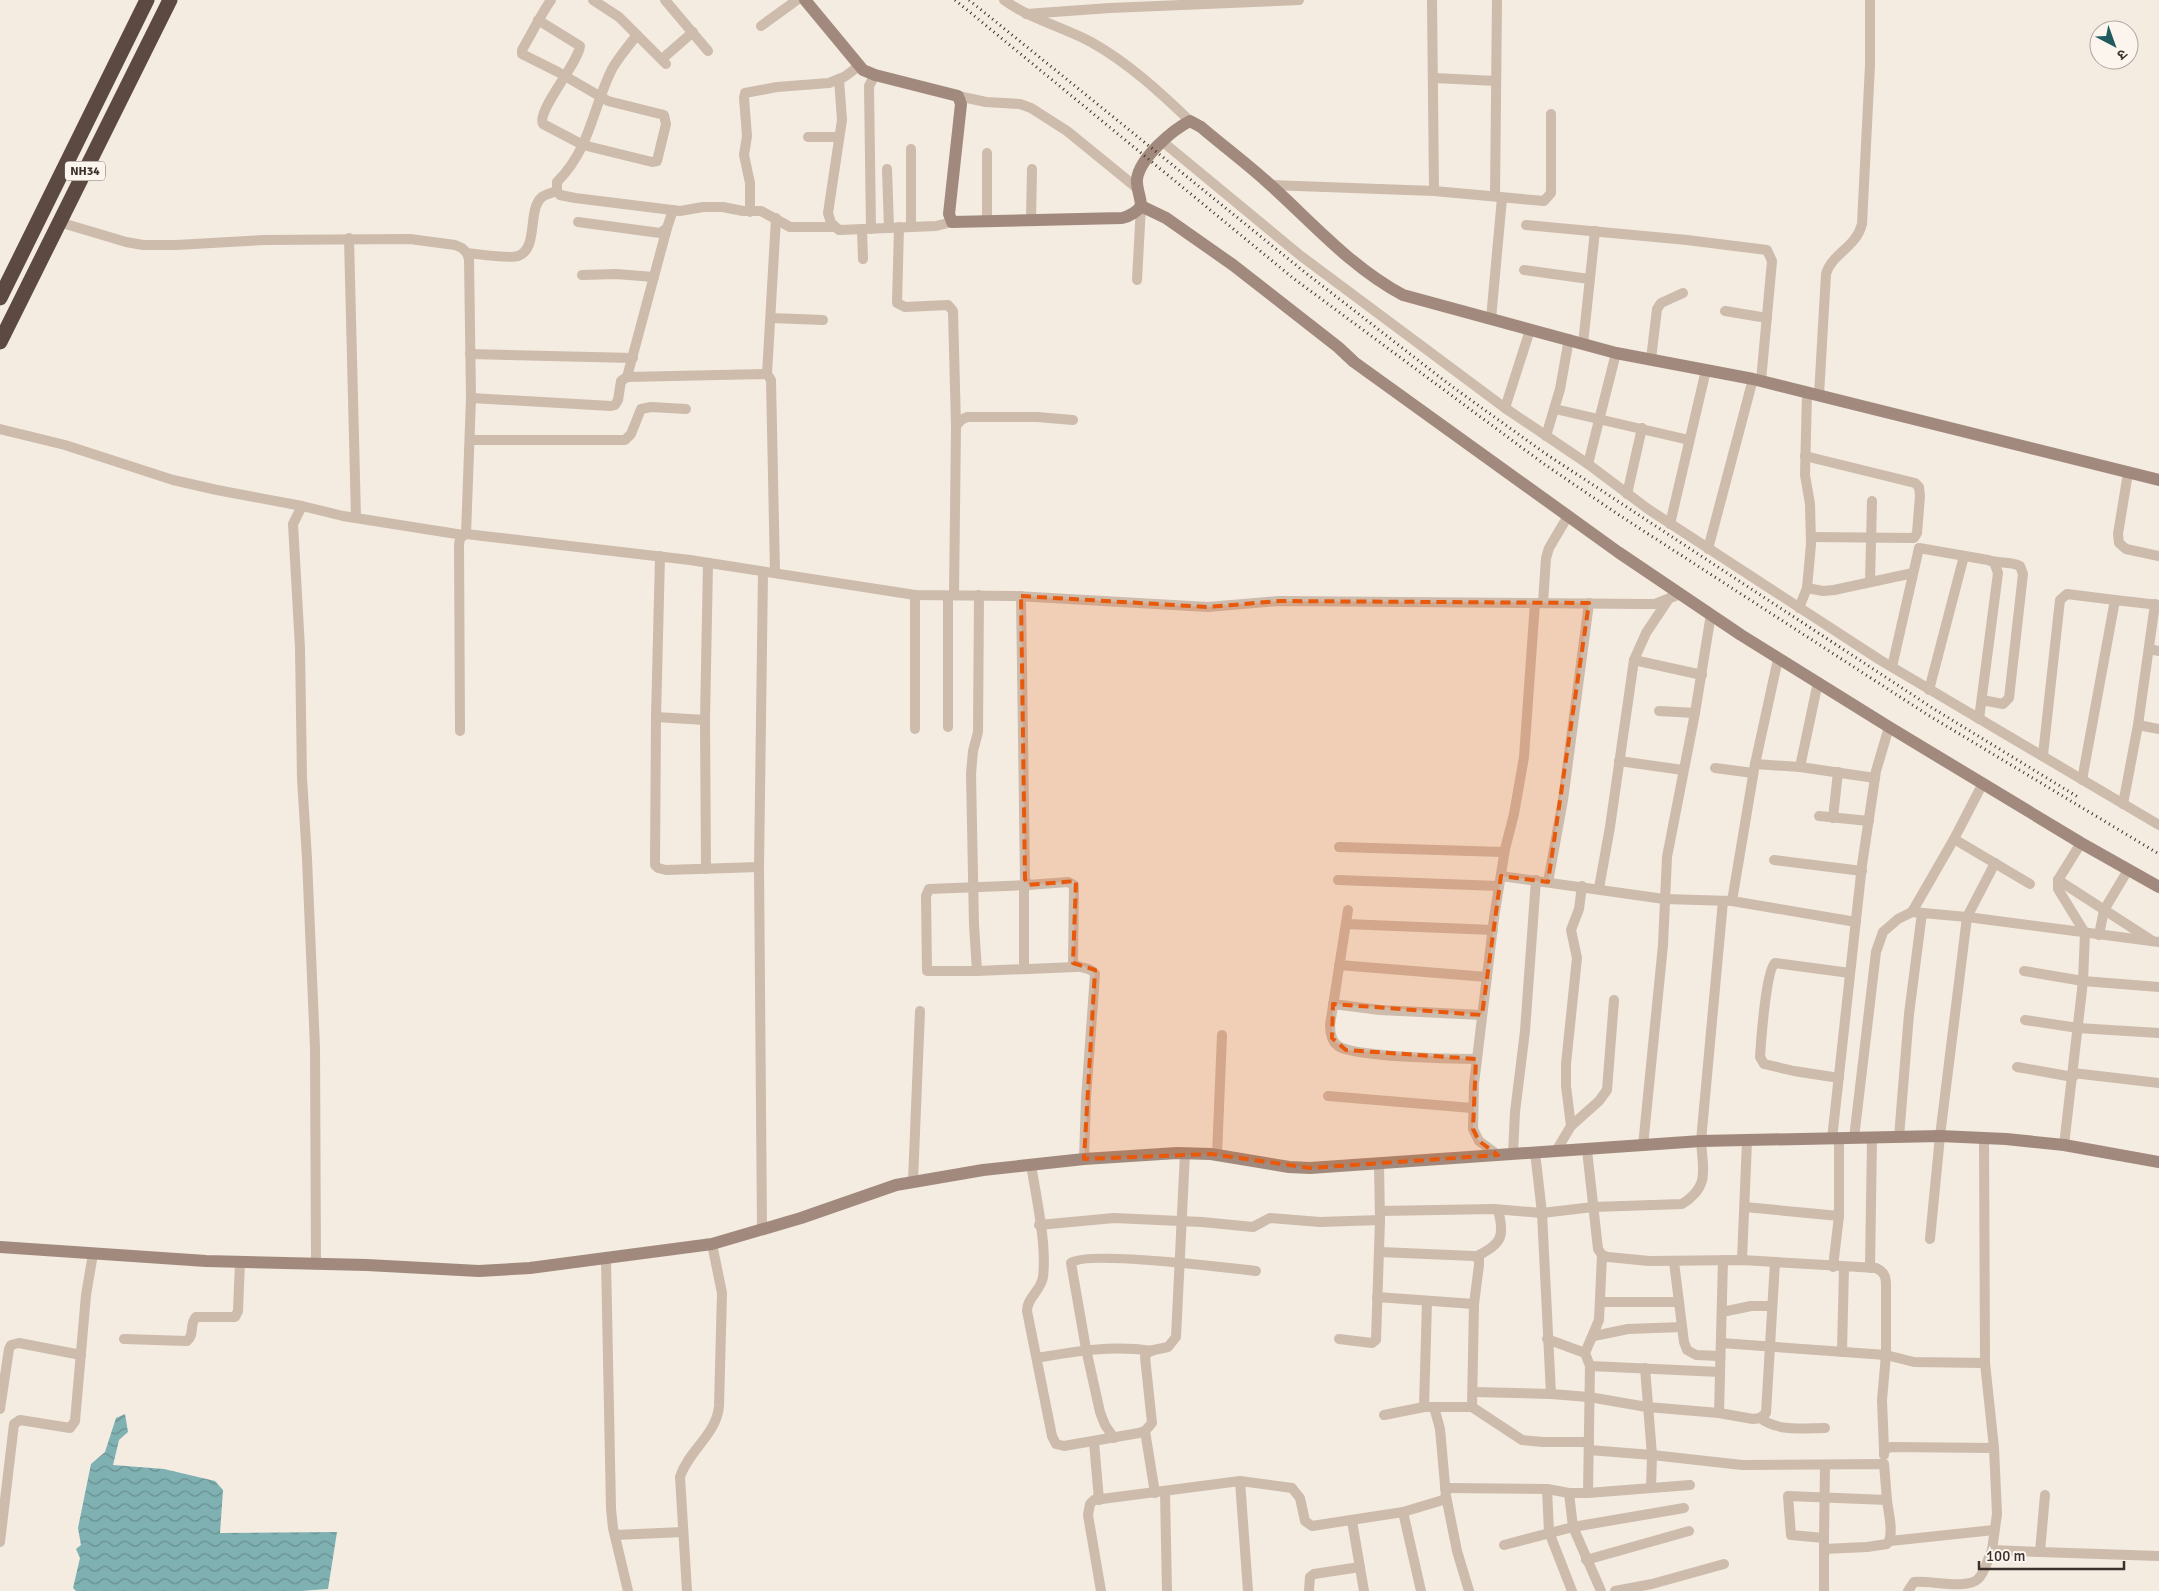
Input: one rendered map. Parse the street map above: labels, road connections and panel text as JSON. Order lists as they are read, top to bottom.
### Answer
{
  "streets": {
    "highway": ["NH34"]
  },
  "scale_bar": "100 m",
  "north": "bottom right"
}
